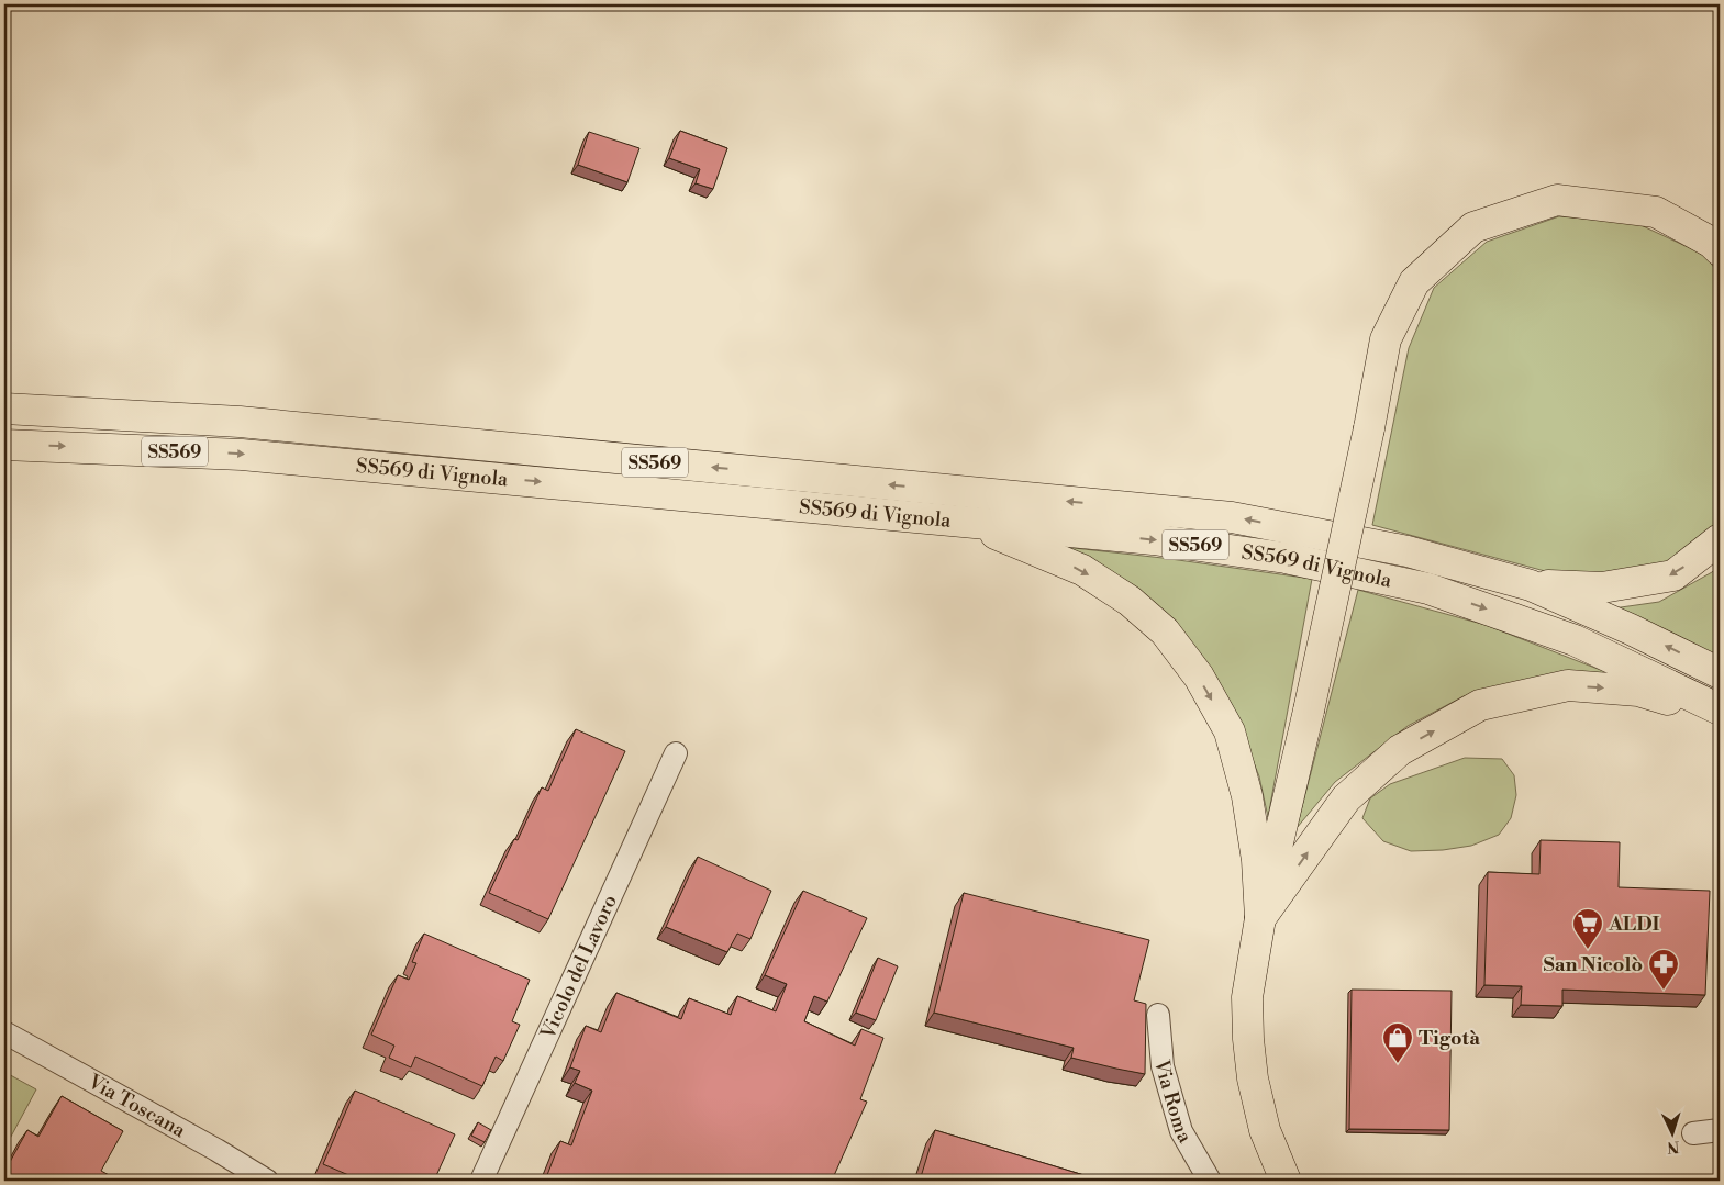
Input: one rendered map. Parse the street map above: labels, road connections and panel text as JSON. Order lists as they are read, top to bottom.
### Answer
{
  "streets": {
    "highway": ["SS569", "SS569 di Vignola"],
    "street": ["Vicolo del Lavoro", "Via Roma", "Via Toscana"]
  },
  "places": {
    "supermarket": ["ALDI"],
    "pharmacy": ["San Nicolò"],
    "shop": ["Tigotà"]
  },
  "north": "bottom"
}
